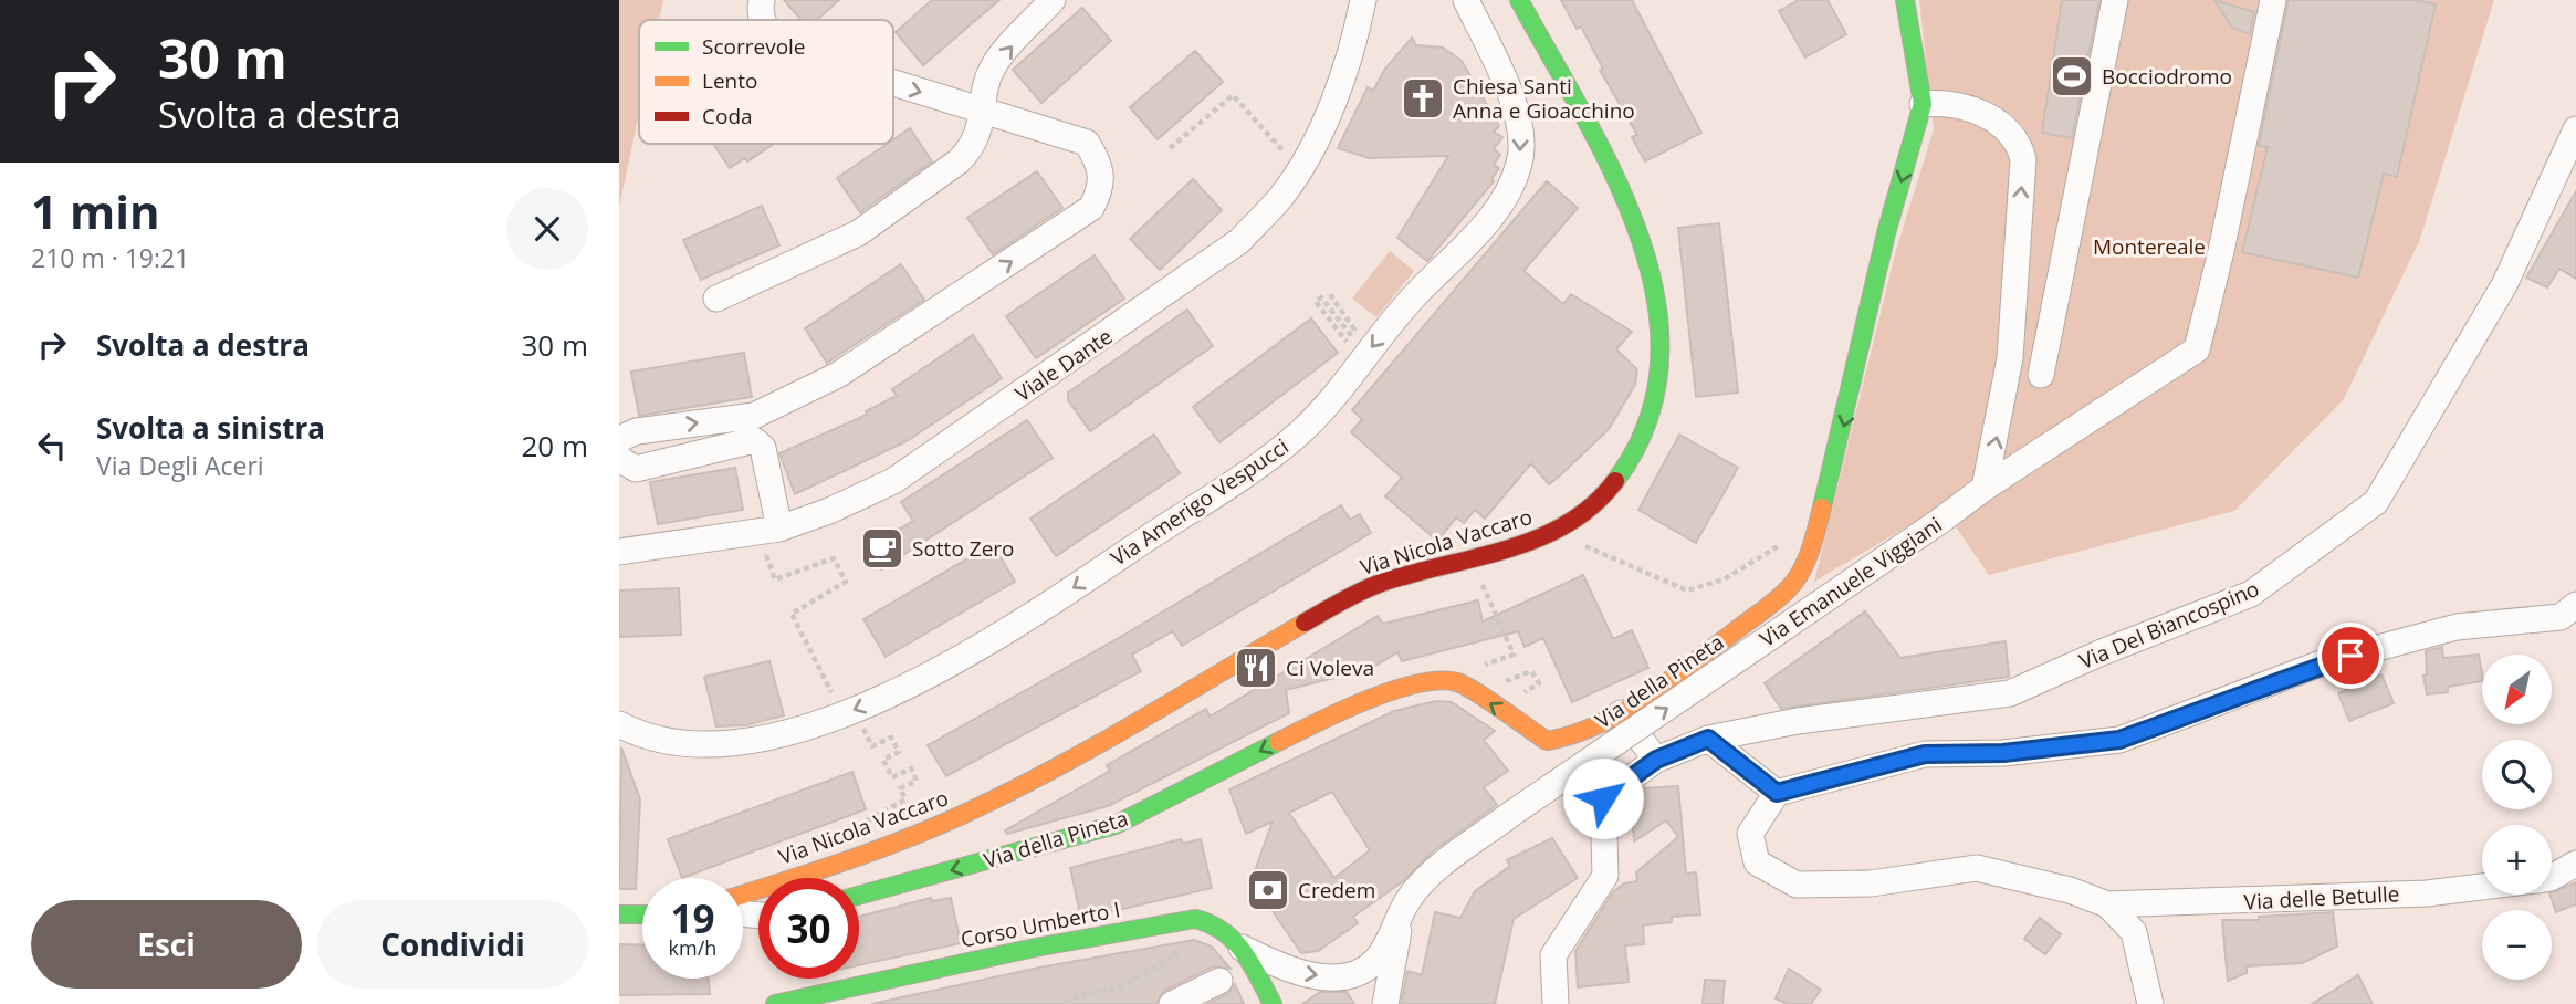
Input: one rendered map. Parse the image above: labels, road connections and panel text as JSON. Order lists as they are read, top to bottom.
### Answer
{
  "streets": {
    "street": [
      "Viale Dante",
      "Via Amerigo Vespucci",
      "Via Nicola Vaccaro",
      "Via Emanuele Viggiani",
      "Via Del Biancospino",
      "Via della Pineta",
      "Via delle Betulle",
      "Corso Umberto I"
    ]
  },
  "crossings": [
    ["Via Emanuele Viggiani", "Corso Umberto I"]
  ],
  "one_way": ["Via Amerigo Vespucci", "Via Emanuele Viggiani", "Via della Pineta"],
  "parks": ["Montereale"],
  "places": {
    "sports": ["Bocciodromo"],
    "church": ["Chiesa Santi Anna e Gioacchino"],
    "cafe": ["Sotto Zero"],
    "restaurant": ["Ci Voleva"],
    "bank": ["Credem"]
  },
  "legend": ["Scorrevole", "Lento", "Coda"],
  "north": "bottom left",
  "page": {
    "turn": ["30 m", "Svolta a destra"],
    "heading": ["1 min", "210 m · 19:21"],
    "list": [
      {
        "name": "Svolta a destra",
        "value": "30 m"
      },
      {
        "name": "Svolta a sinistra",
        "note": "Via Degli Aceri",
        "value": "20 m"
      }
    ],
    "map_buttons": ["+", "−"],
    "speed": "19 km/h",
    "limit": "30",
    "buttons": ["Esci", "Condividi"]
  }
}
